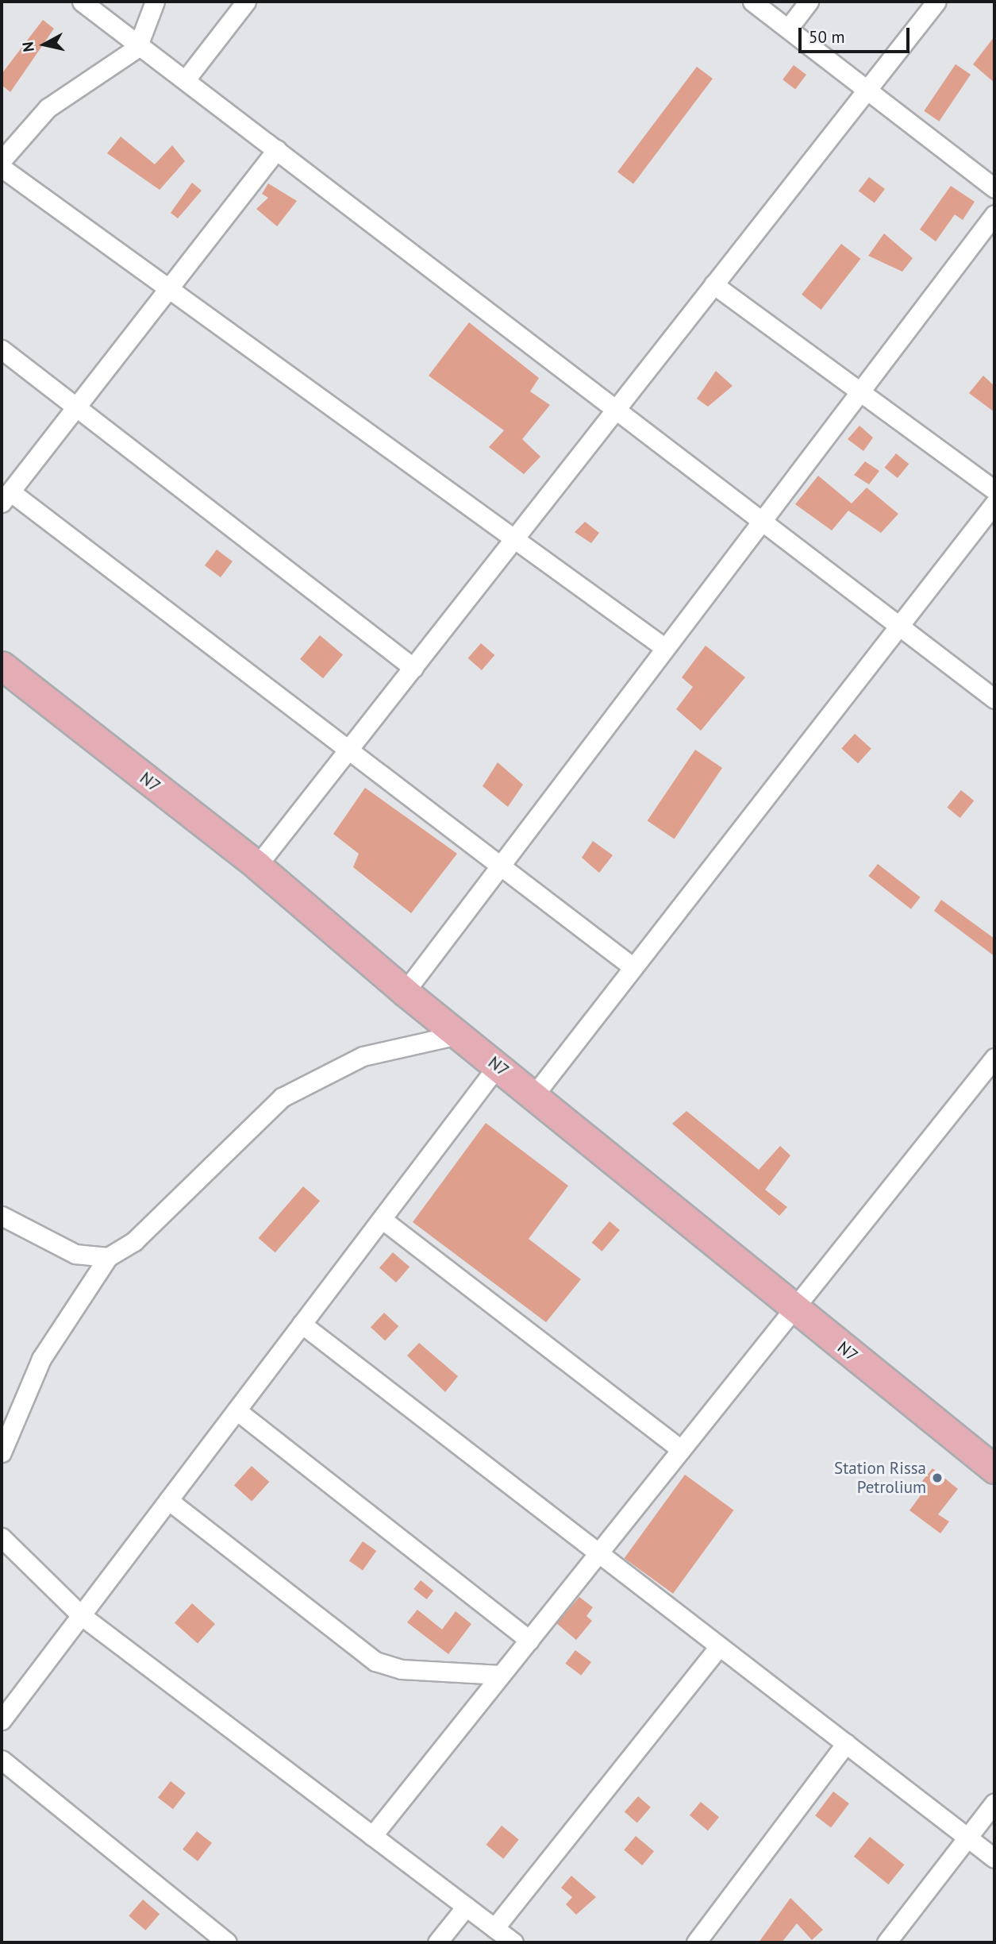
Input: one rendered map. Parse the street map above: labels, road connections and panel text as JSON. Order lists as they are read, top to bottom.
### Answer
{
  "streets": {
    "main road": ["N7"]
  },
  "places": ["Station Rissa Petrolium"],
  "scale_bar": "50 m",
  "north": "left"
}
